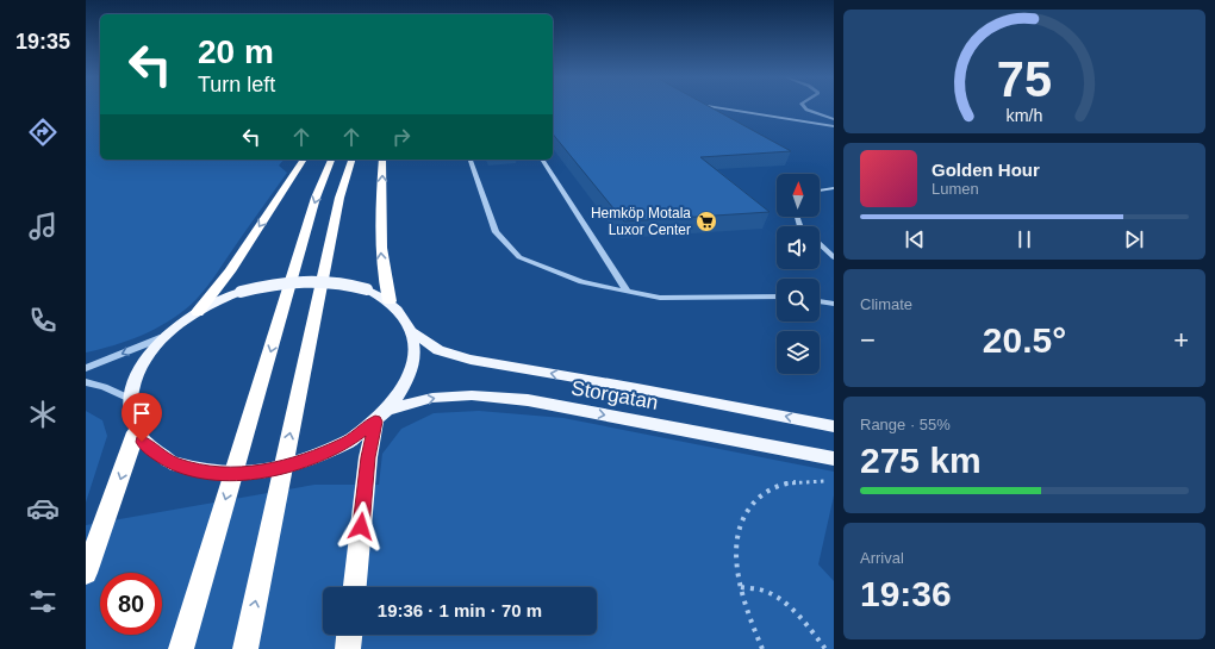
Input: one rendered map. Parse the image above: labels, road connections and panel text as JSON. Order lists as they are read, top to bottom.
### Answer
{
  "streets": {
    "main road": ["Storgatan"]
  },
  "places": {
    "supermarket": ["Hemköp Motala Luxor Center"]
  },
  "north": "top",
  "page": {
    "tabs": "19:35",
    "turn": ["20 m", "Turn left"],
    "song": ["Golden Hour", "Lumen"],
    "tile": [
      "Climate",
      ["Range · 55%", "275 km"],
      ["Arrival", "19:36"]
    ],
    "heat": ["−", "20.5°", "+"],
    "limit": "80",
    "trip": "19:36 · 1 min · 70 m",
    "gauge": ["75", "km/h"]
  }
}
